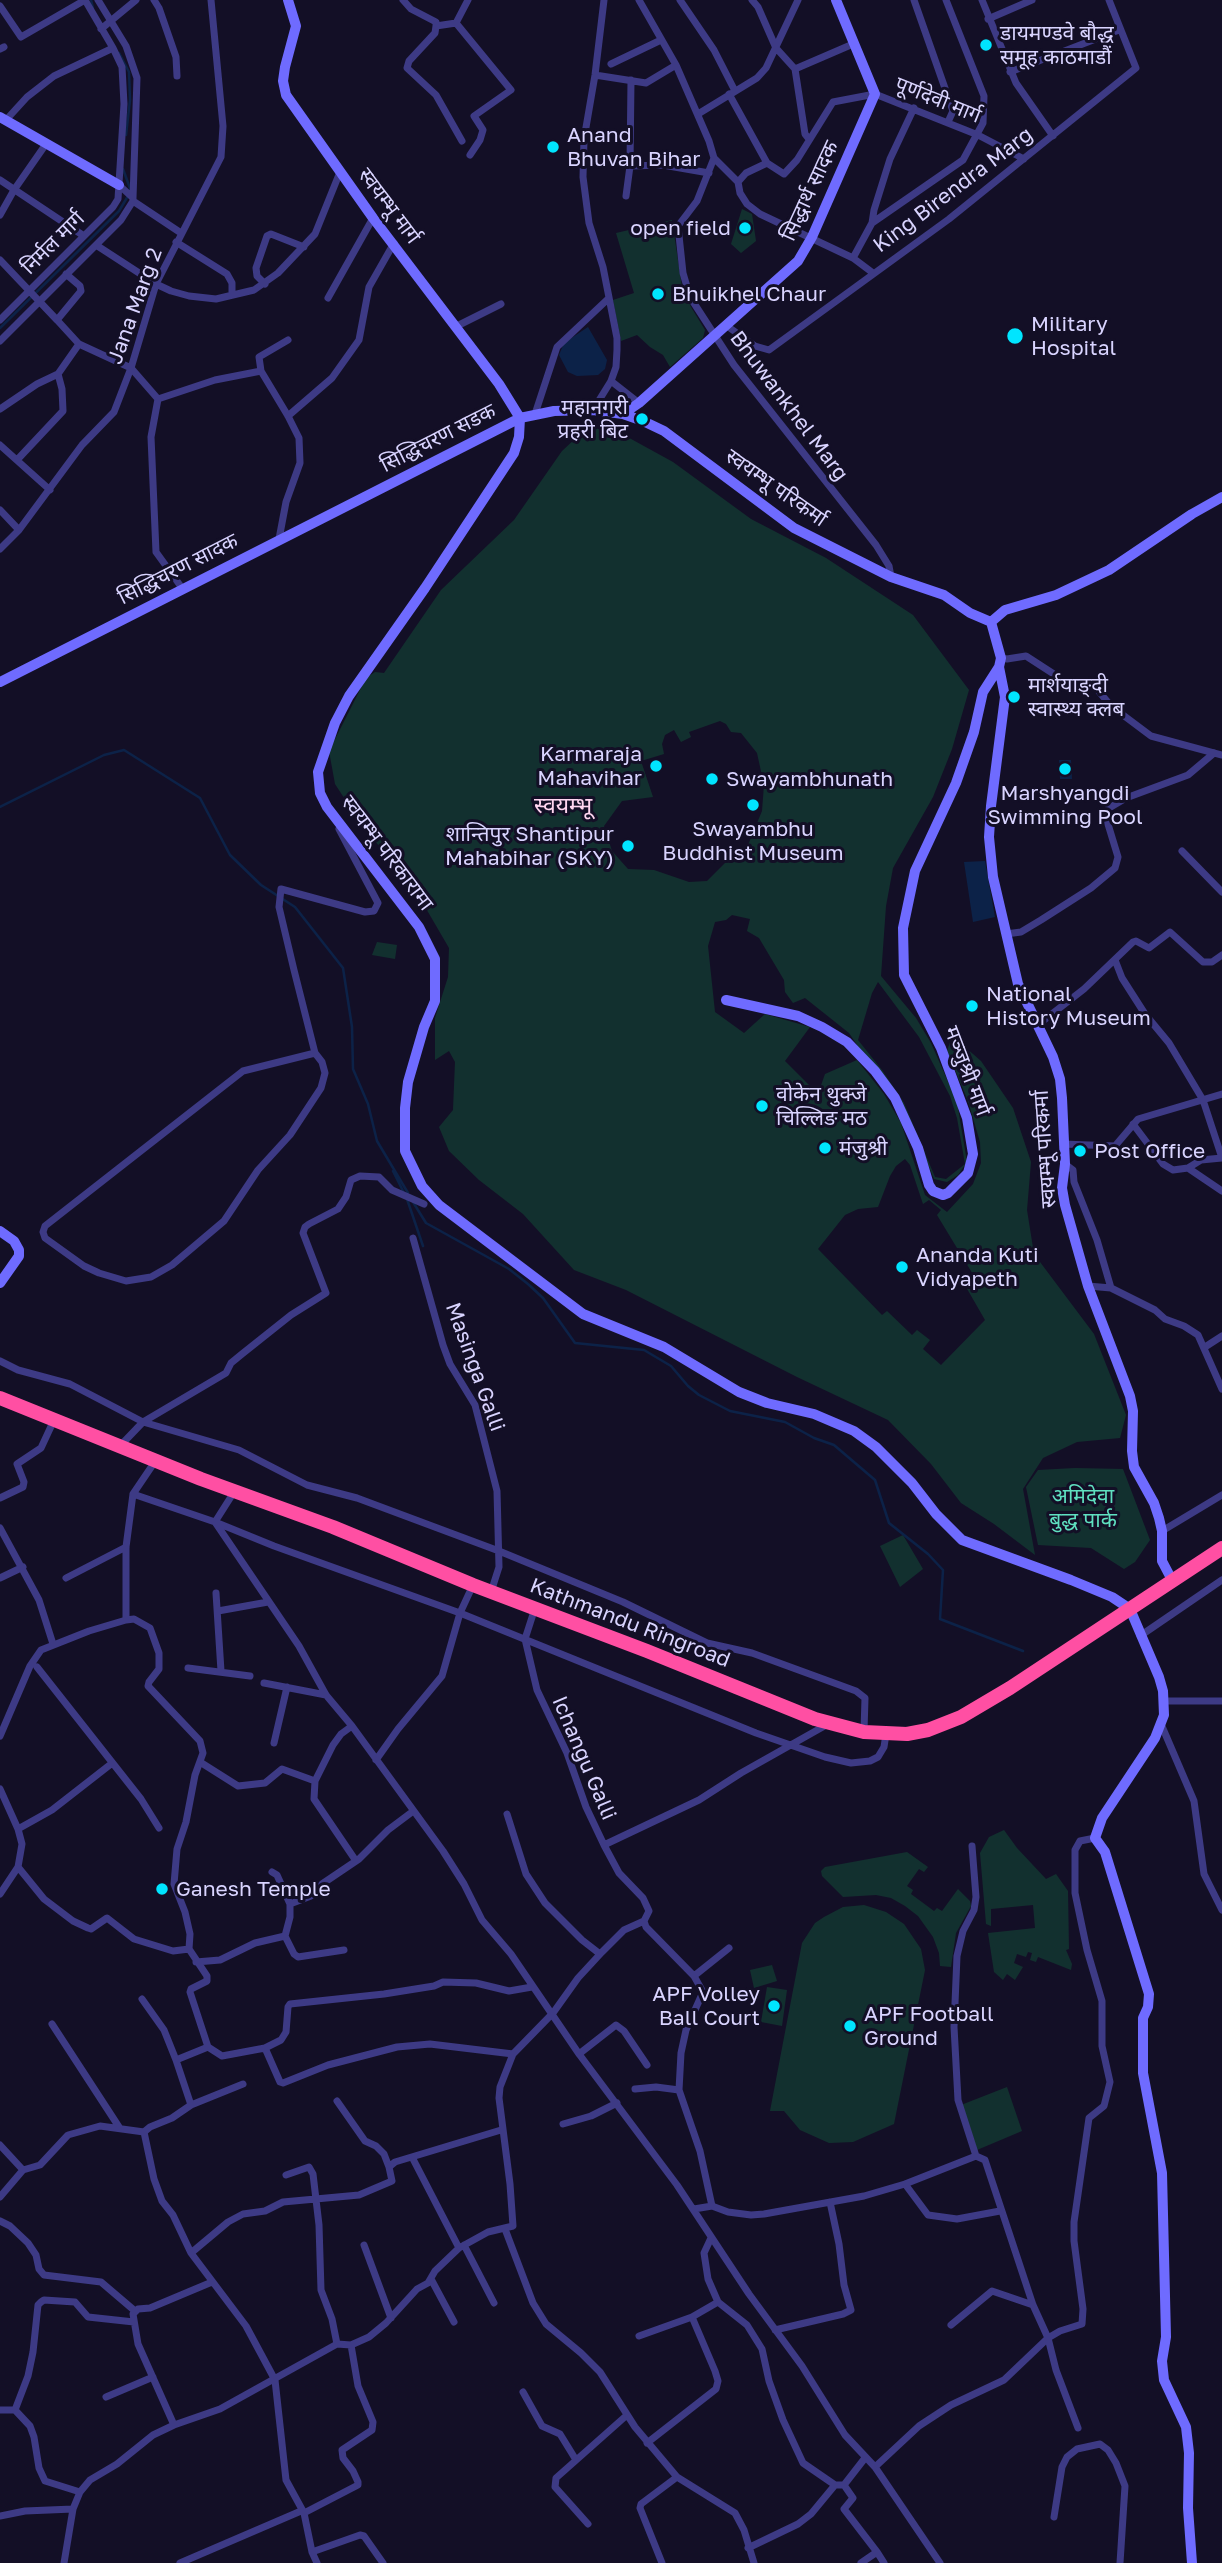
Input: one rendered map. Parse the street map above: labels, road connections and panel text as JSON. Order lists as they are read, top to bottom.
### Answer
{
  "streets": {
    "highway": ["Kathmandu Ringroad"],
    "main road": [
      "सिद्धार्थ सादक",
      "स्वयम्भू मार्ग",
      "सिद्धिचरण सडक",
      "स्वयम्भू परिकर्मा",
      "सिद्धिचरण सादक",
      "स्वयम्भू परिकारामा",
      "मञ्जुश्री मार्ग"
    ],
    "street": [
      "पूर्णदेवी मार्ग",
      "King Birendra Marg",
      "निर्मल मार्ग",
      "Jana Marg 2",
      "Bhuwankhel Marg",
      "Masinga Galli",
      "Ichangu Galli"
    ]
  },
  "crossings": [
    ["पूर्णदेवी मार्ग", "King Birendra Marg"],
    ["पूर्णदेवी मार्ग", "सिद्धार्थ सादक"],
    ["King Birendra Marg", "सिद्धार्थ सादक"],
    ["सिद्धार्थ सादक", "Bhuwankhel Marg"],
    ["सिद्धार्थ सादक", "स्वयम्भू परिकर्मा"],
    ["स्वयम्भू मार्ग", "सिद्धिचरण सडक"],
    ["स्वयम्भू मार्ग", "स्वयम्भू परिकारामा"],
    ["Bhuwankhel Marg", "स्वयम्भू परिकर्मा"],
    ["सिद्धिचरण सडक", "स्वयम्भू परिकर्मा"],
    ["सिद्धिचरण सडक", "सिद्धिचरण सादक"],
    ["सिद्धिचरण सडक", "स्वयम्भू परिकारामा"],
    ["स्वयम्भू परिकर्मा", "मञ्जुश्री मार्ग"],
    ["स्वयम्भू परिकर्मा", "Kathmandu Ringroad"],
    ["स्वयम्भू परिकारामा", "Kathmandu Ringroad"],
    ["Masinga Galli", "Kathmandu Ringroad"],
    ["Kathmandu Ringroad", "Ichangu Galli"]
  ],
  "districts": ["स्वयम्भू"],
  "parks": ["अमिदेवा बुद्ध पार्क"],
  "places": [
    "डायमण्डवे बौद्ध समूह काठमाडौं",
    "Anand Bhuvan Bihar",
    "open field",
    "Bhuikhel Chaur",
    "Military Hospital",
    "महानगरी प्रहरी बिट",
    "मार्शयाङ्दी स्वास्थ्य क्लब",
    "Karmaraja Mahavihar",
    "Marshyangdi Swimming Pool",
    "Swayambhunath",
    "Swayambhu Buddhist Museum",
    "शान्तिपुर Shantipur Mahabihar (SKY)",
    "National History Museum",
    "वोकेन थुक्जे चिल्लिङ मठ",
    "मंजुश्री",
    "Post Office",
    "Ananda Kuti Vidyapeth",
    "Ganesh Temple",
    "APF Volley Ball Court",
    "APF Football Ground"
  ]
}
